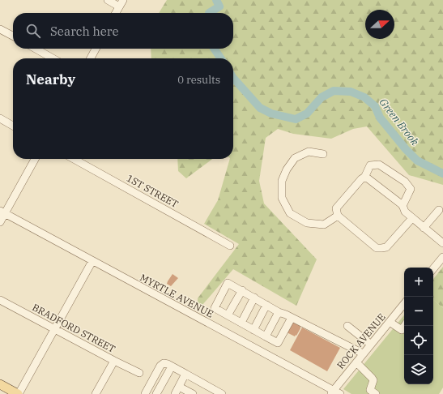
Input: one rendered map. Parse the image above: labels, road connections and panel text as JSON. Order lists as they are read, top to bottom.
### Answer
{
  "streets": {
    "street": [
      "1ST STREET",
      "MYRTLE AVENUE",
      "BRADFORD STREET",
      "ROCK AVENUE"
    ]
  },
  "crossings": [
    ["MYRTLE AVENUE", "ROCK AVENUE"]
  ],
  "water": ["Green Brook"],
  "north": "right",
  "page": {
    "search": "Search here",
    "heading": ["Nearby", "0 results"],
    "map_buttons": ["+", "−"]
  }
}
